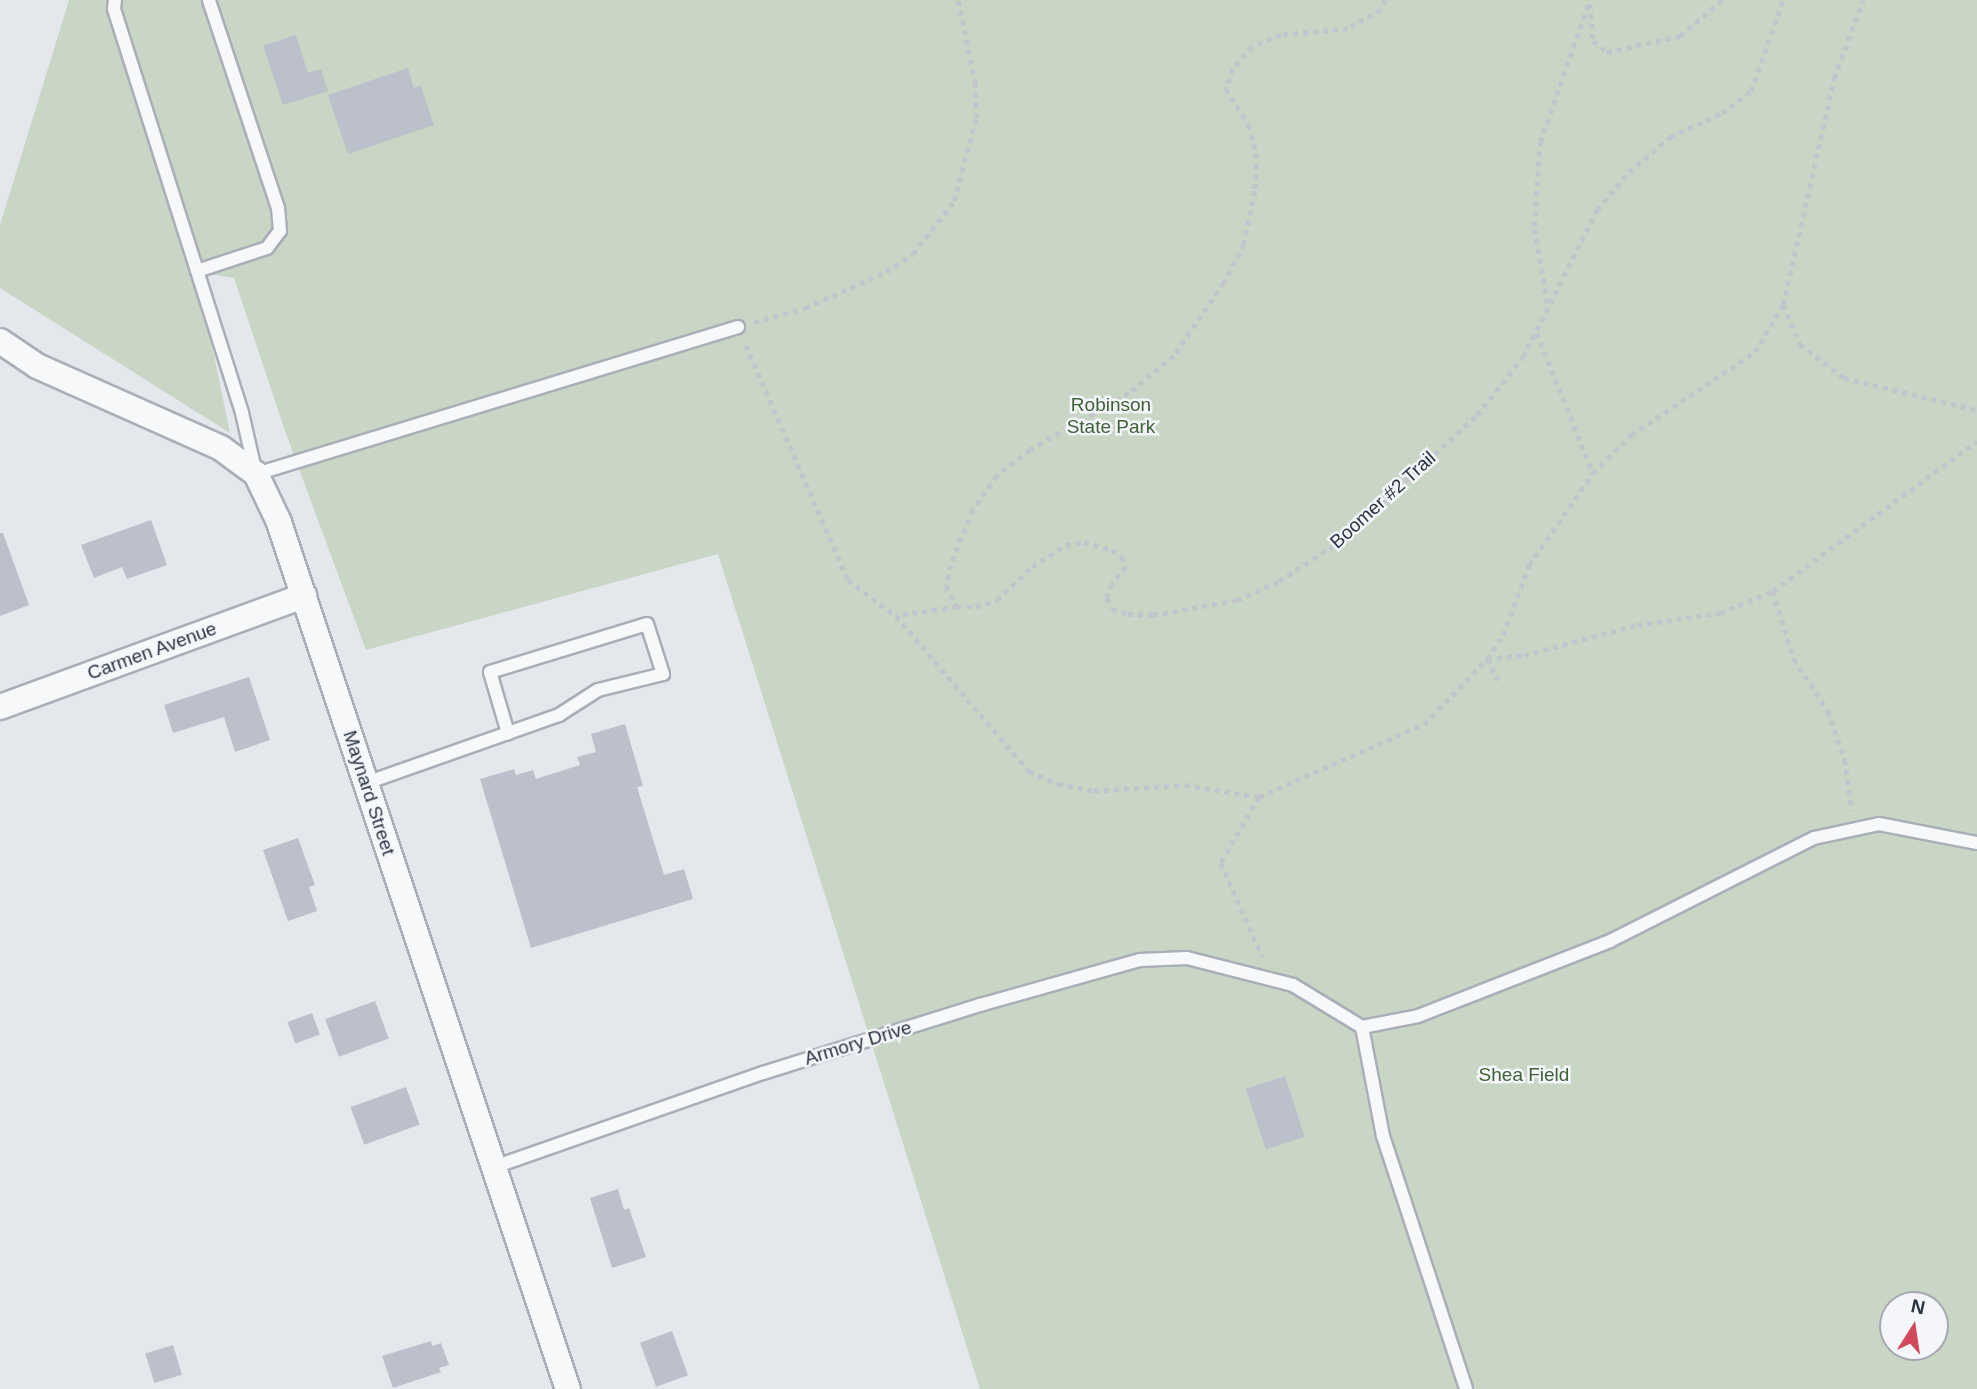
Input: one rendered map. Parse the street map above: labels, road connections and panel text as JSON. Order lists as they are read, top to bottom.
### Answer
{
  "streets": {
    "street": ["Carmen Avenue", "Maynard Street"],
    "lane": ["Armory Drive"],
    "path": ["Boomer #2 Trail"]
  },
  "crossings": [
    ["Carmen Avenue", "Maynard Street"],
    ["Maynard Street", "Armory Drive"]
  ],
  "parks": ["Robinson State Park", "Shea Field"],
  "north": "top"
}
